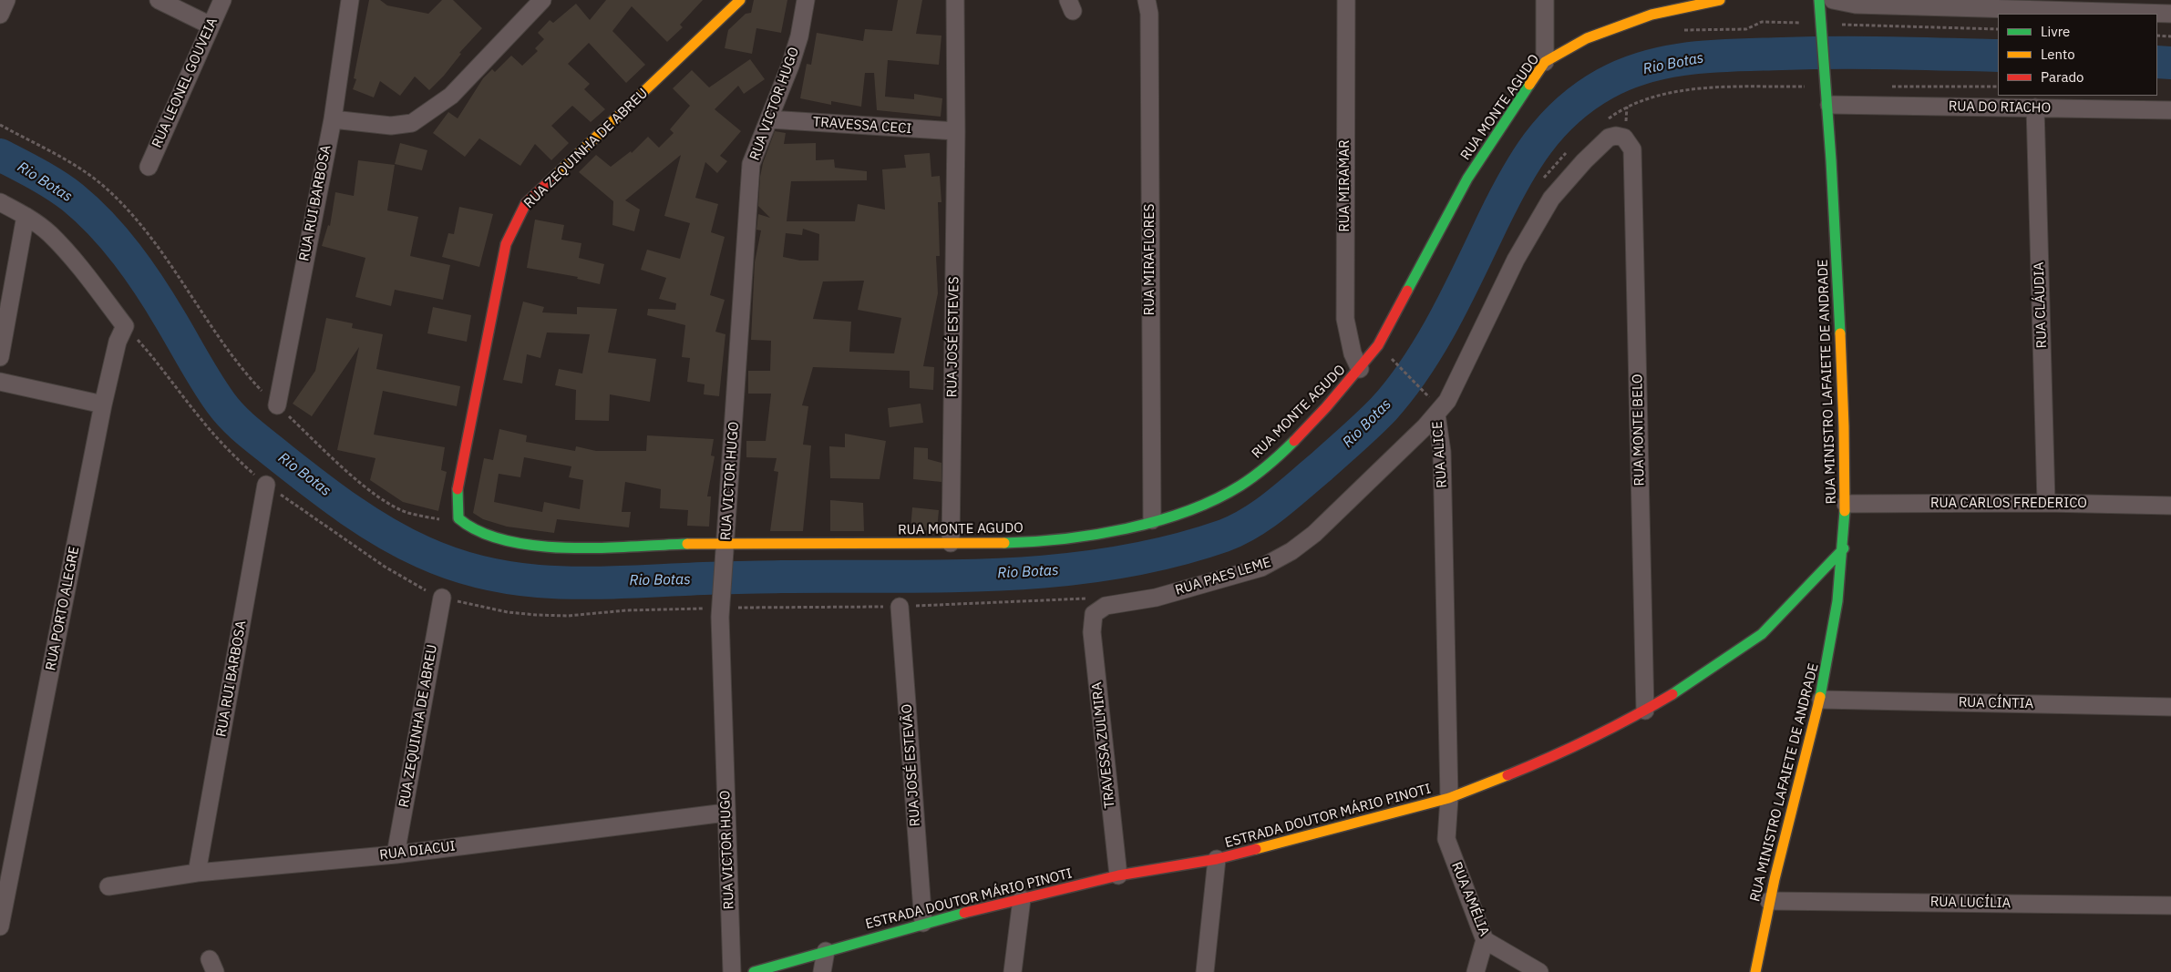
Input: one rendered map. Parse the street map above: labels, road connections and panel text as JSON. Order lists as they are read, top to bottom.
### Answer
{
  "streets": {
    "street": [
      "RUA LEONEL GOUVEIA",
      "RUA VICTOR HUGO",
      "RUA MONTE AGUDO",
      "RUA DO RIACHO",
      "TRAVESSA CECI",
      "RUA ZEQUINHA DE ABREU",
      "RUA MIRAMAR",
      "RUA RUI BARBOSA",
      "RUA MIRAFLORES",
      "RUA CLÁUDIA",
      "RUA JOSÉ ESTEVES",
      "RUA MINISTRO LAFAIETE DE ANDRADE",
      "RUA MONTE BELO",
      "RUA ALICE",
      "RUA CARLOS FREDERICO",
      "RUA PAES LEME",
      "RUA PORTO ALEGRE",
      "RUA CÍNTIA",
      "TRAVESSA ZULMIRA",
      "RUA JOSÉ ESTEVÃO",
      "ESTRADA DOUTOR MÁRIO PINOTI",
      "RUA DIACUI",
      "RUA AMÉLIA",
      "RUA LUCÍLIA"
    ]
  },
  "crossings": [
    ["RUA VICTOR HUGO", "RUA MONTE AGUDO"],
    ["RUA VICTOR HUGO", "TRAVESSA CECI"],
    ["RUA VICTOR HUGO", "RUA DIACUI"],
    ["RUA MONTE AGUDO", "RUA ZEQUINHA DE ABREU"],
    ["RUA MONTE AGUDO", "RUA MIRAMAR"],
    ["RUA MONTE AGUDO", "RUA MIRAFLORES"],
    ["RUA MONTE AGUDO", "RUA JOSÉ ESTEVES"],
    ["RUA DO RIACHO", "RUA CLÁUDIA"],
    ["RUA DO RIACHO", "RUA MINISTRO LAFAIETE DE ANDRADE"],
    ["TRAVESSA CECI", "RUA JOSÉ ESTEVES"],
    ["RUA ZEQUINHA DE ABREU", "RUA DIACUI"],
    ["RUA RUI BARBOSA", "RUA DIACUI"],
    ["RUA CLÁUDIA", "RUA CARLOS FREDERICO"],
    ["RUA MINISTRO LAFAIETE DE ANDRADE", "RUA CARLOS FREDERICO"],
    ["RUA MINISTRO LAFAIETE DE ANDRADE", "RUA CÍNTIA"],
    ["RUA MINISTRO LAFAIETE DE ANDRADE", "ESTRADA DOUTOR MÁRIO PINOTI"],
    ["RUA MINISTRO LAFAIETE DE ANDRADE", "RUA LUCÍLIA"],
    ["RUA MONTE BELO", "RUA ALICE"],
    ["RUA MONTE BELO", "ESTRADA DOUTOR MÁRIO PINOTI"],
    ["RUA ALICE", "RUA PAES LEME"],
    ["RUA ALICE", "ESTRADA DOUTOR MÁRIO PINOTI"],
    ["RUA ALICE", "RUA AMÉLIA"],
    ["RUA PAES LEME", "TRAVESSA ZULMIRA"],
    ["TRAVESSA ZULMIRA", "ESTRADA DOUTOR MÁRIO PINOTI"],
    ["RUA JOSÉ ESTEVÃO", "ESTRADA DOUTOR MÁRIO PINOTI"],
    ["ESTRADA DOUTOR MÁRIO PINOTI", "RUA AMÉLIA"]
  ],
  "water": ["Rio Botas"],
  "legend": ["Livre", "Lento", "Parado"]
}
